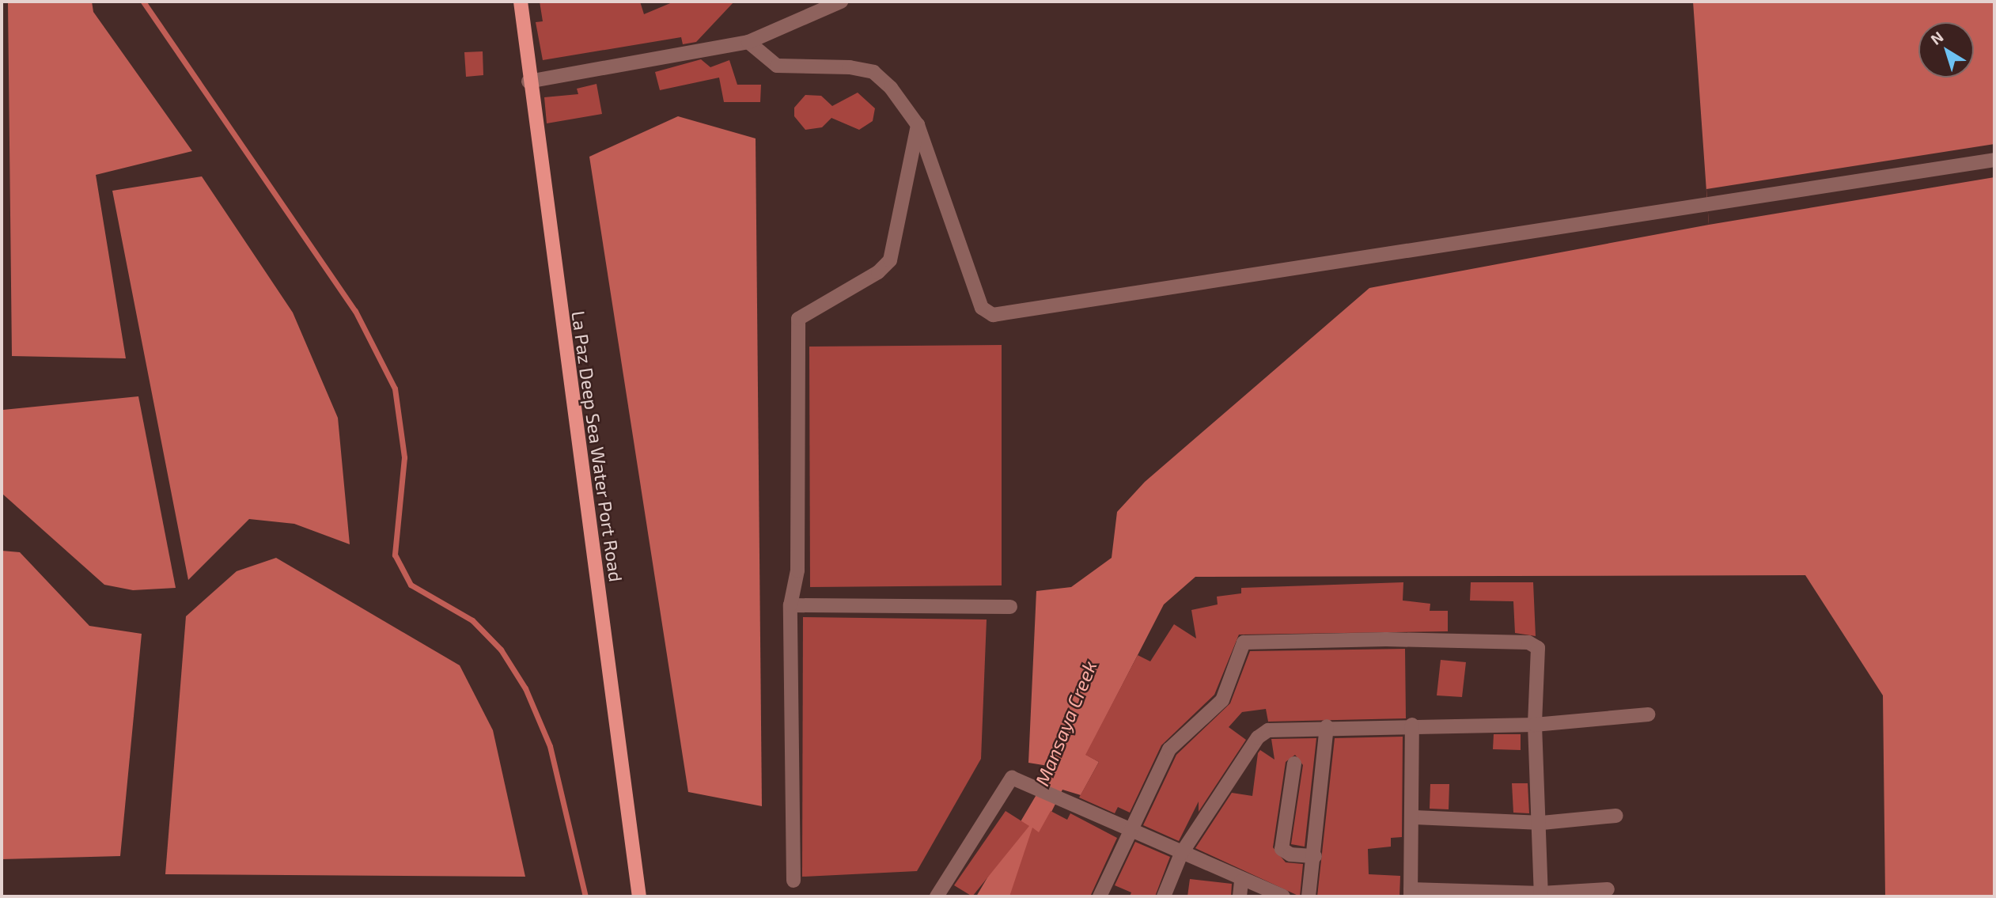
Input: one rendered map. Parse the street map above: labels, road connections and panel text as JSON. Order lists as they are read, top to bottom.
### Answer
{
  "streets": {
    "main road": ["La Paz Deep Sea Water Port Road"]
  },
  "water": ["Mansaya Creek"],
  "north": "top left"
}
